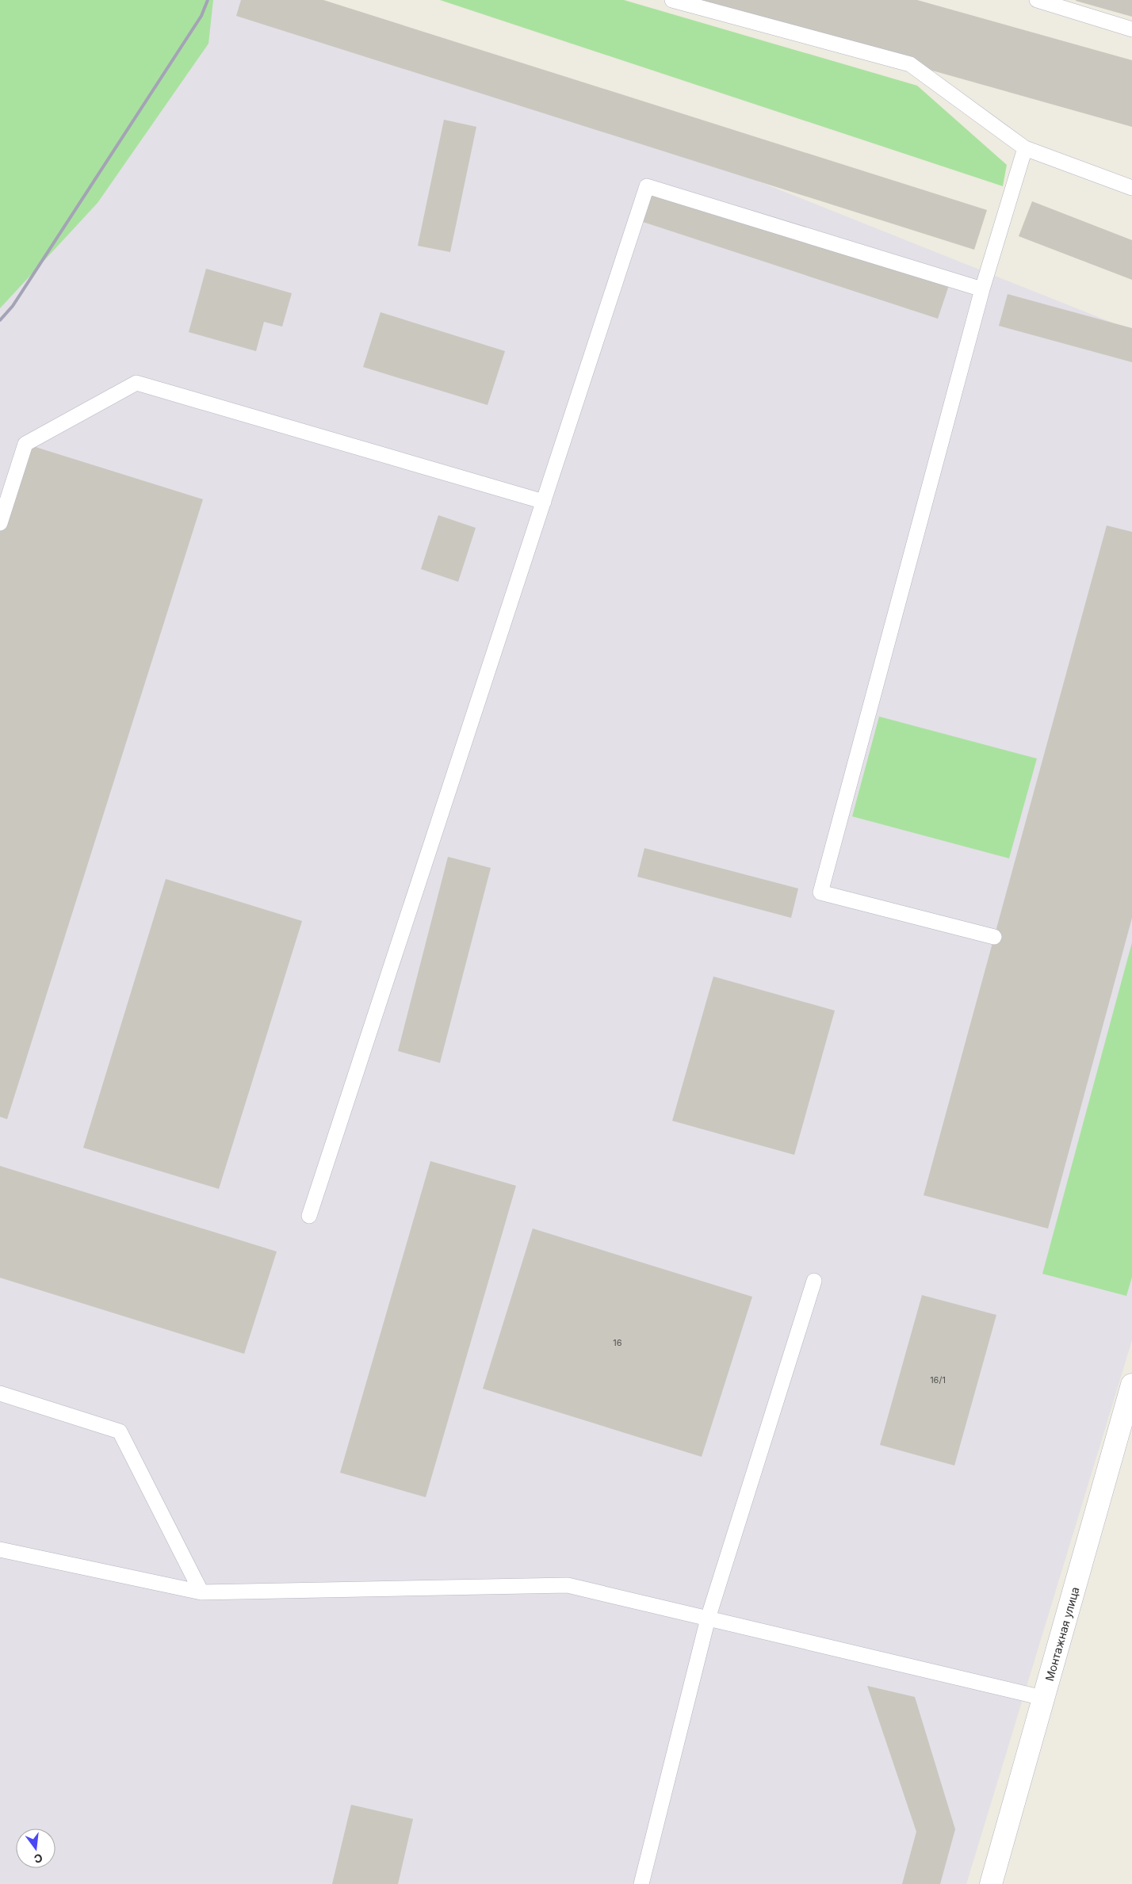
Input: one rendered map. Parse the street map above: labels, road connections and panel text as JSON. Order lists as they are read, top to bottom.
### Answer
{
  "streets": {
    "street": ["Монтажная улица"]
  },
  "house_numbers": ["16", "16/1"],
  "north": "bottom"
}
